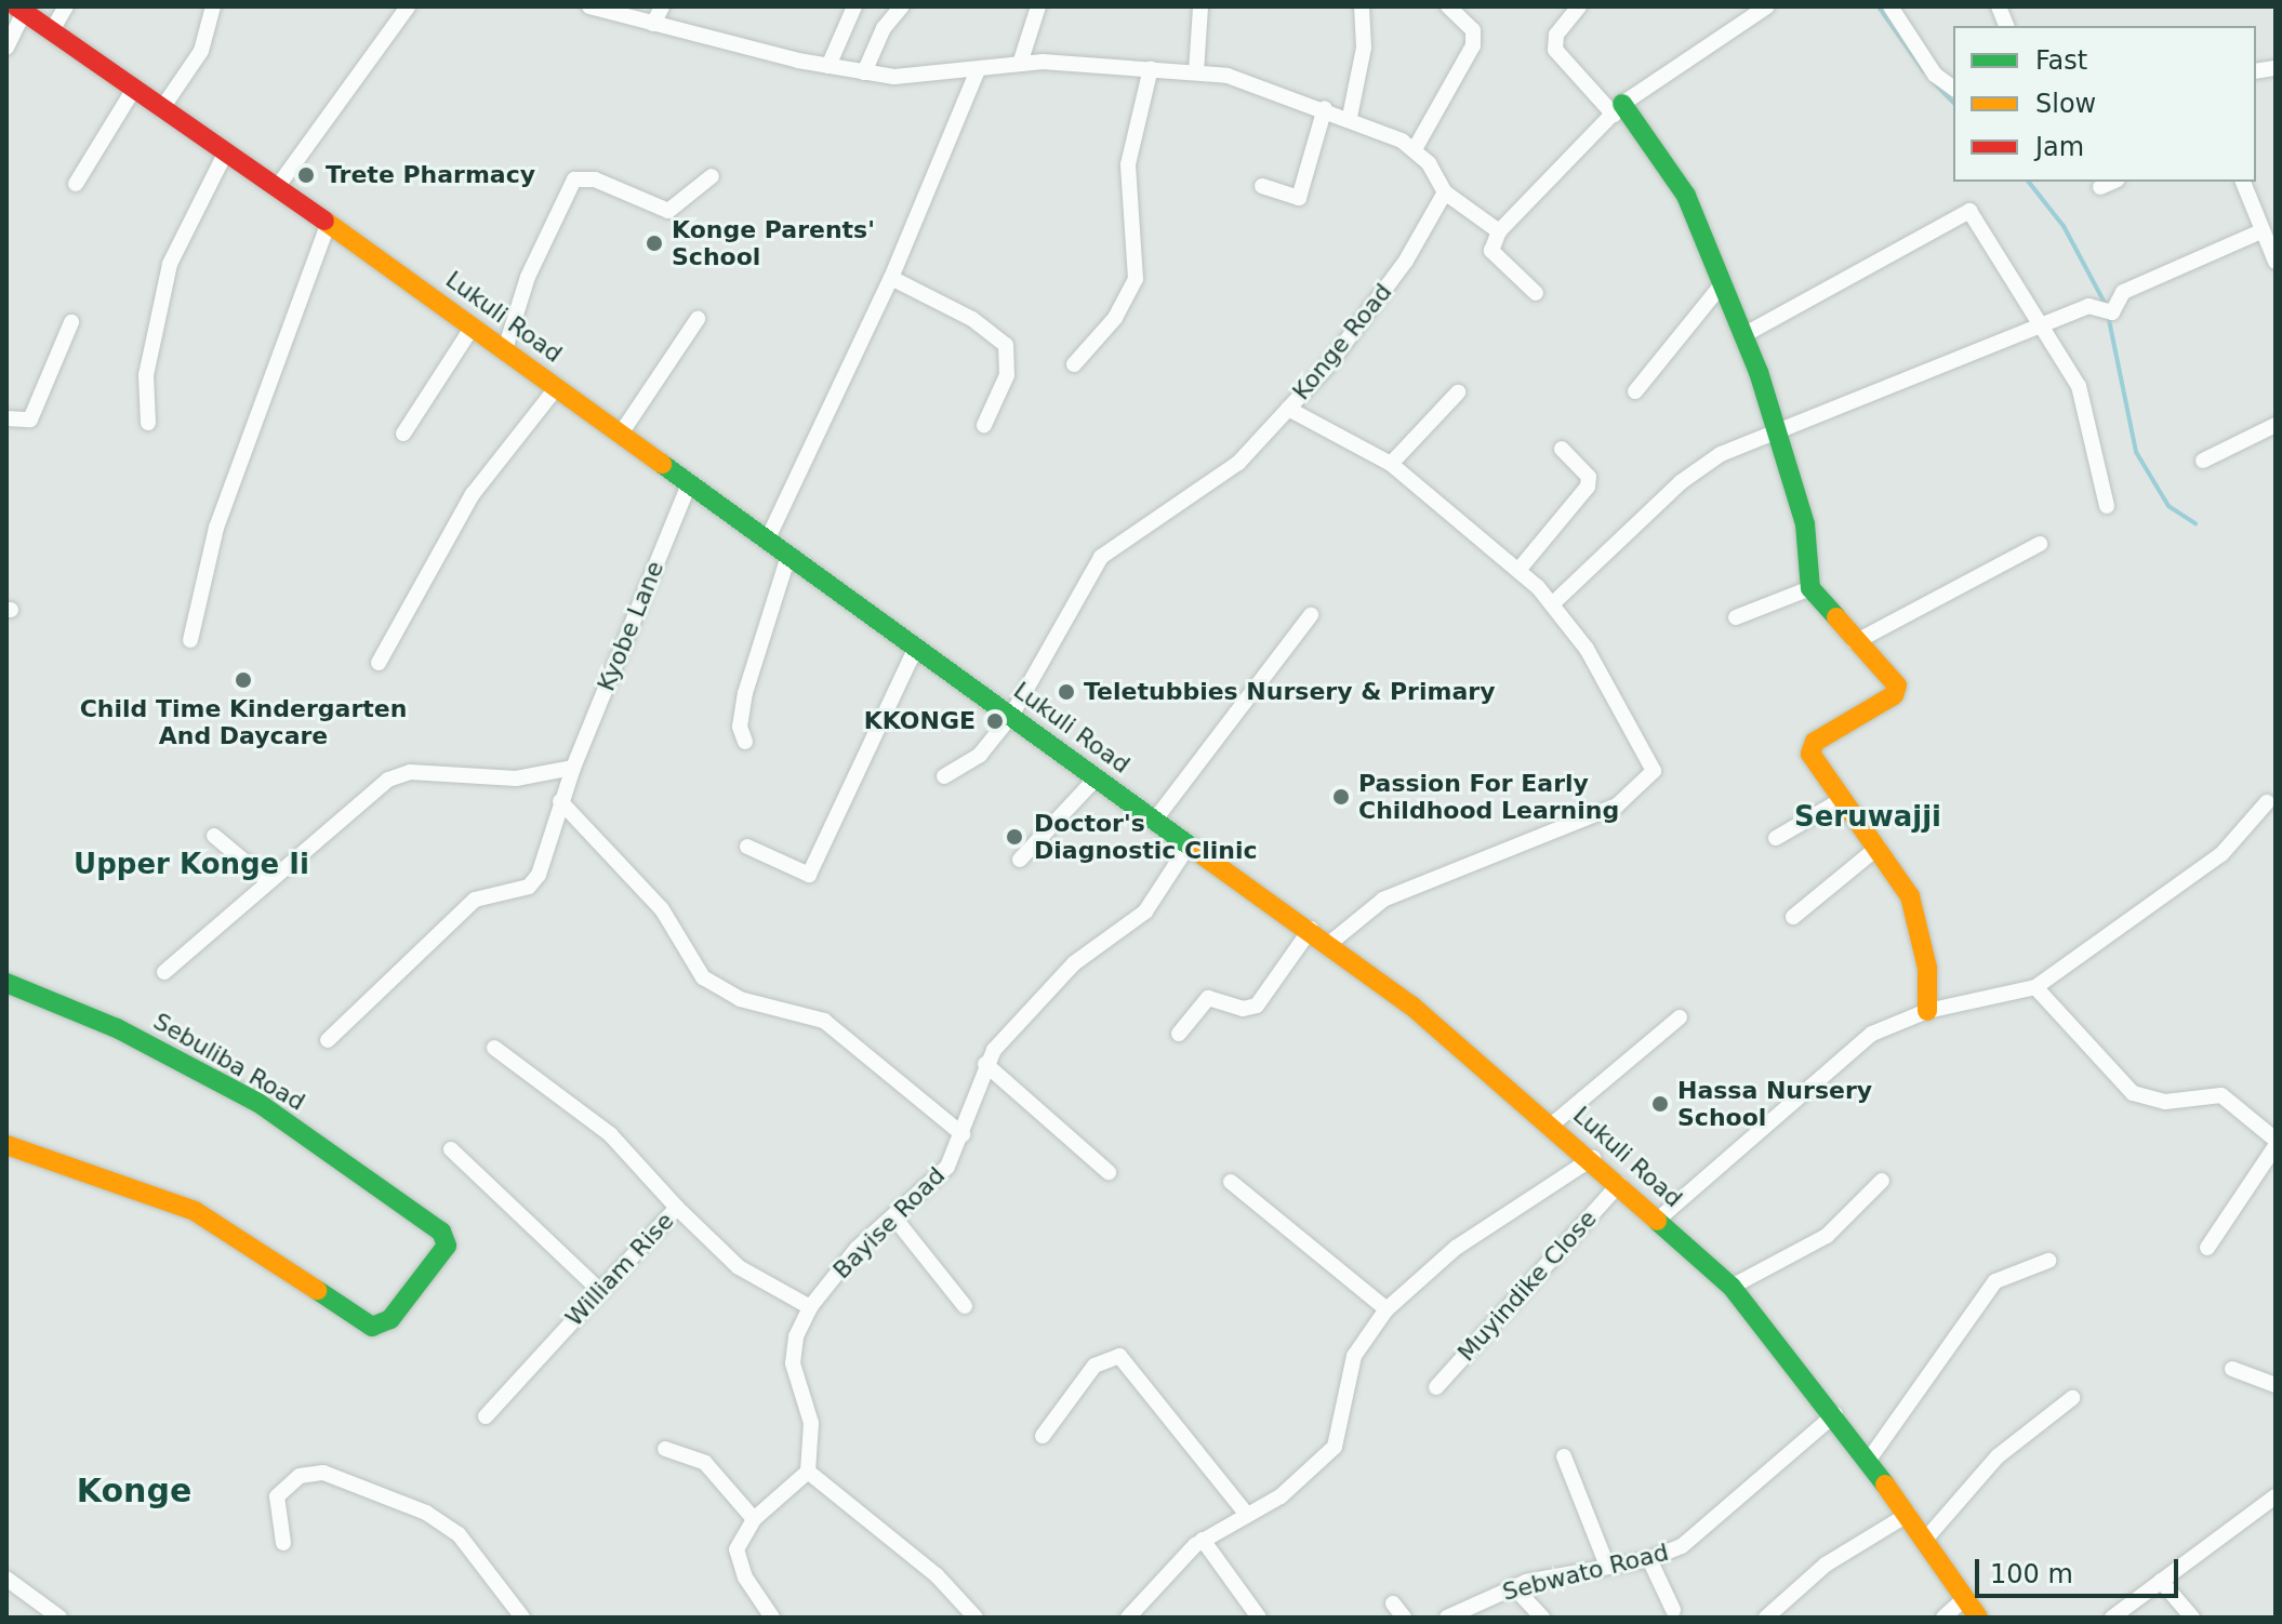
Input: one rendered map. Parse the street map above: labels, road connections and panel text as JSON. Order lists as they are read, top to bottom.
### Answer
{
  "streets": {
    "street": [
      "Lukuli Road",
      "Konge Road",
      "Kyobe Lane",
      "Sebuliba Road",
      "Bayise Road",
      "William Rise",
      "Muyindike Close",
      "Sebwato Road"
    ]
  },
  "crossings": [
    ["Lukuli Road", "Konge Road"],
    ["Lukuli Road", "Kyobe Lane"],
    ["Lukuli Road", "Bayise Road"],
    ["Lukuli Road", "Muyindike Close"],
    ["Lukuli Road", "Sebwato Road"],
    ["Bayise Road", "William Rise"]
  ],
  "districts": ["Seruwajji", "Upper Konge Ii", "Konge"],
  "places": [
    "Trete Pharmacy",
    "Konge Parents' School",
    "Child Time Kindergarten And Daycare",
    "Teletubbies Nursery & Primary",
    "KKONGE",
    "Passion For Early Childhood Learning",
    "Doctor's Diagnostic Clinic",
    "Hassa Nursery School"
  ],
  "legend": ["Fast", "Slow", "Jam"],
  "scale_bar": "100 m"
}
